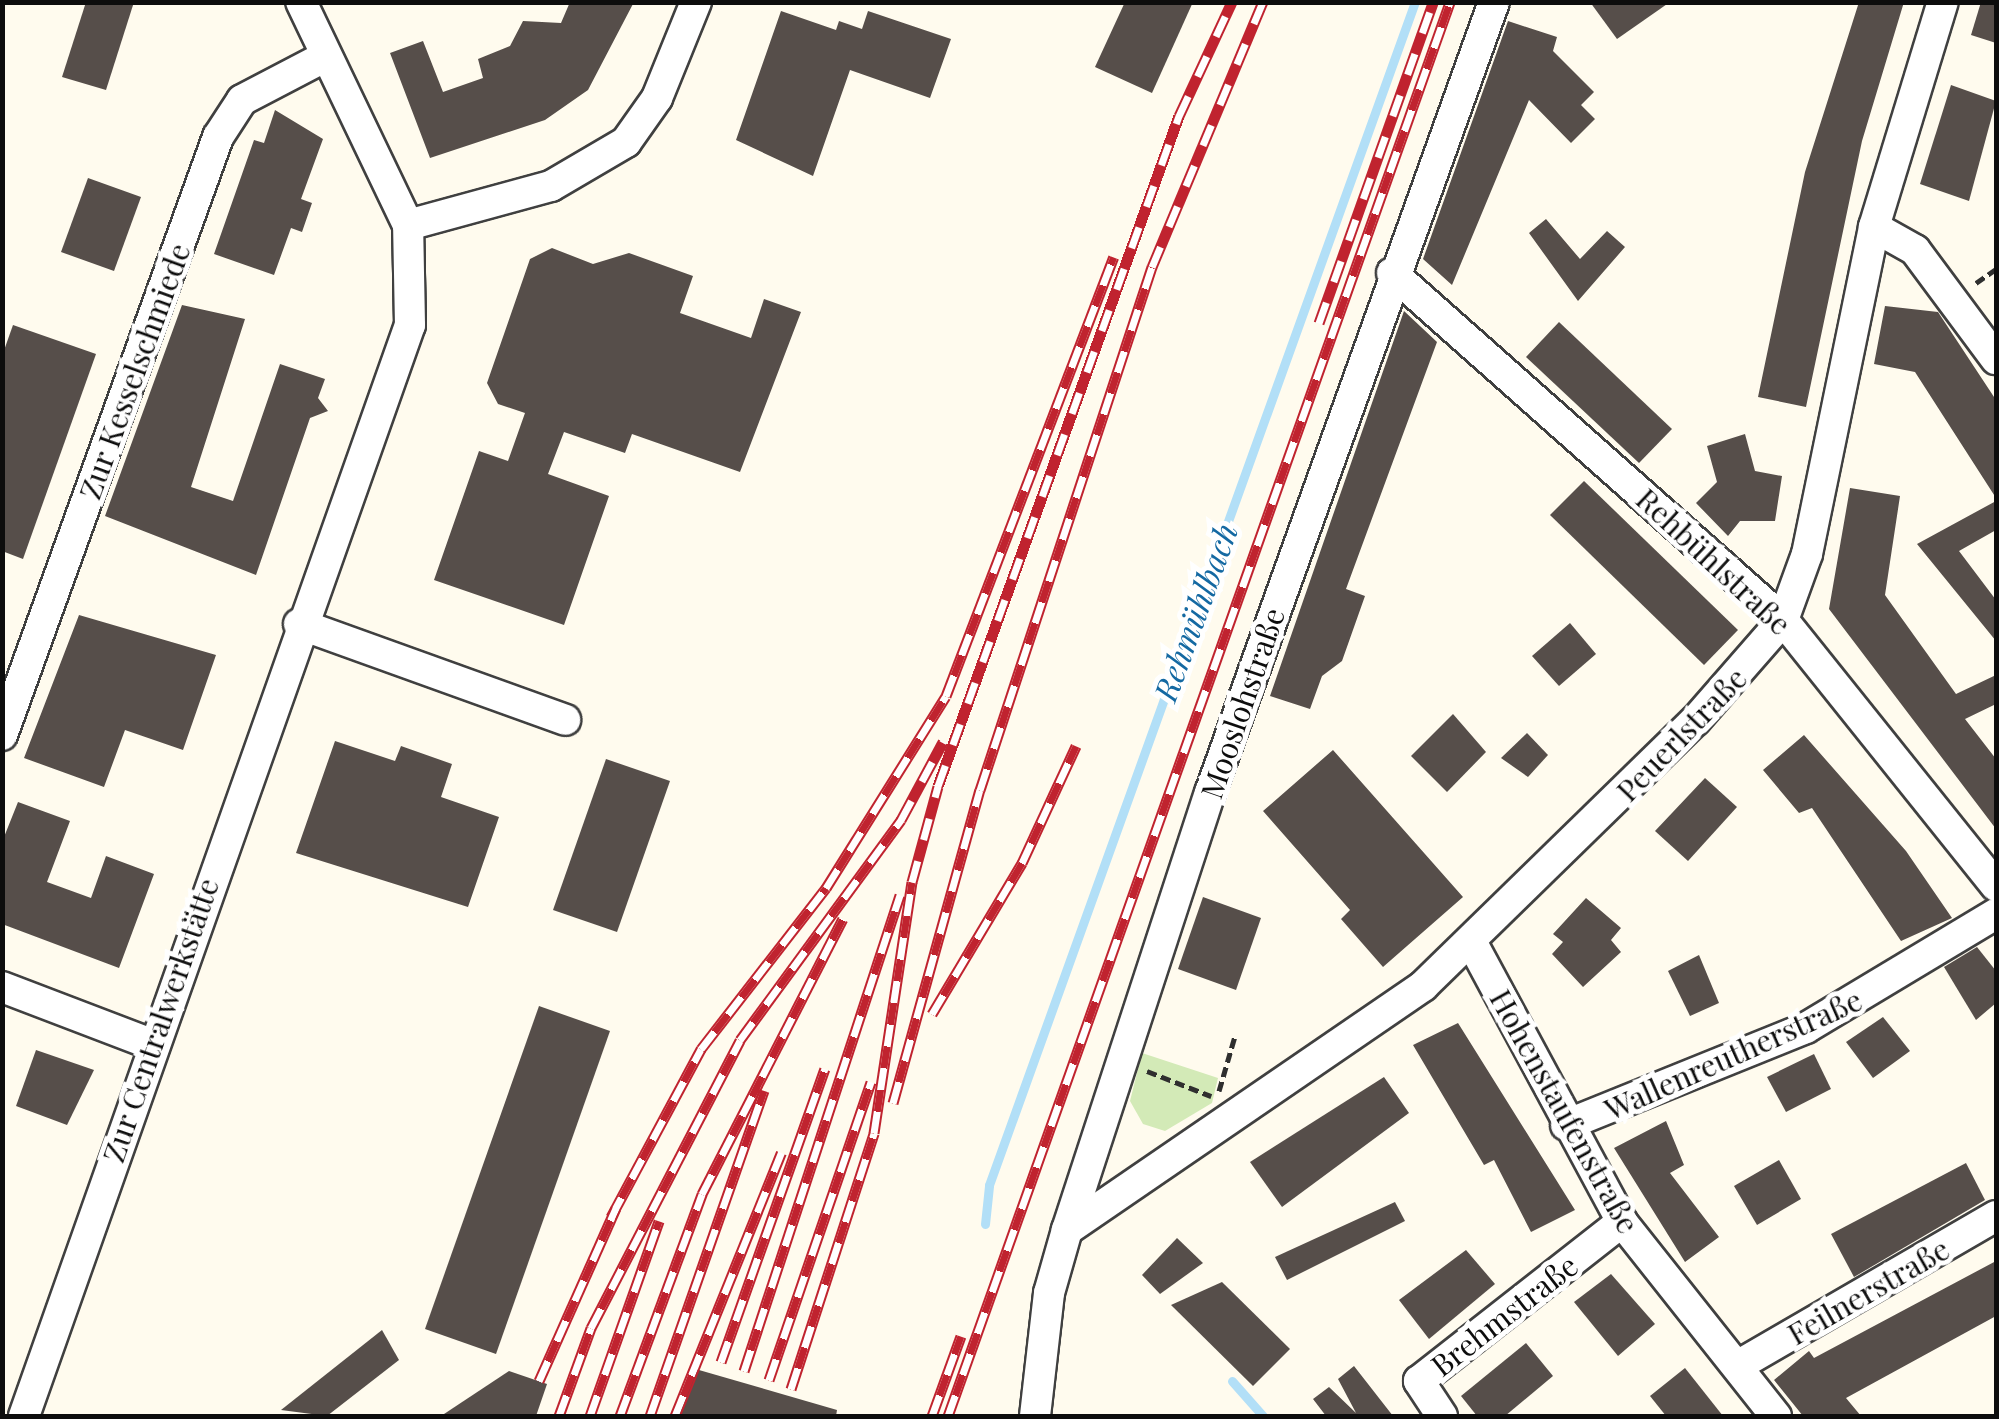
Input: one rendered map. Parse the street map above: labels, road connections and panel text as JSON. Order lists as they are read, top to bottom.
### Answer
{
  "streets": {
    "street": [
      "Zur Kesselschmiede",
      "Rehbühlstraße",
      "Mooslohstraße",
      "Peuerlstraße",
      "Zur Centralwerkstätte",
      "Wallenreutherstraße",
      "Hohenstaufenstraße",
      "Feilnerstraße",
      "Brehmstraße"
    ]
  },
  "crossings": [
    ["Zur Kesselschmiede", "Zur Centralwerkstätte"],
    ["Rehbühlstraße", "Mooslohstraße"],
    ["Rehbühlstraße", "Peuerlstraße"],
    ["Mooslohstraße", "Peuerlstraße"],
    ["Peuerlstraße", "Hohenstaufenstraße"],
    ["Wallenreutherstraße", "Hohenstaufenstraße"],
    ["Hohenstaufenstraße", "Feilnerstraße"],
    ["Hohenstaufenstraße", "Brehmstraße"]
  ],
  "water": ["Rehmühlbach"]
}
